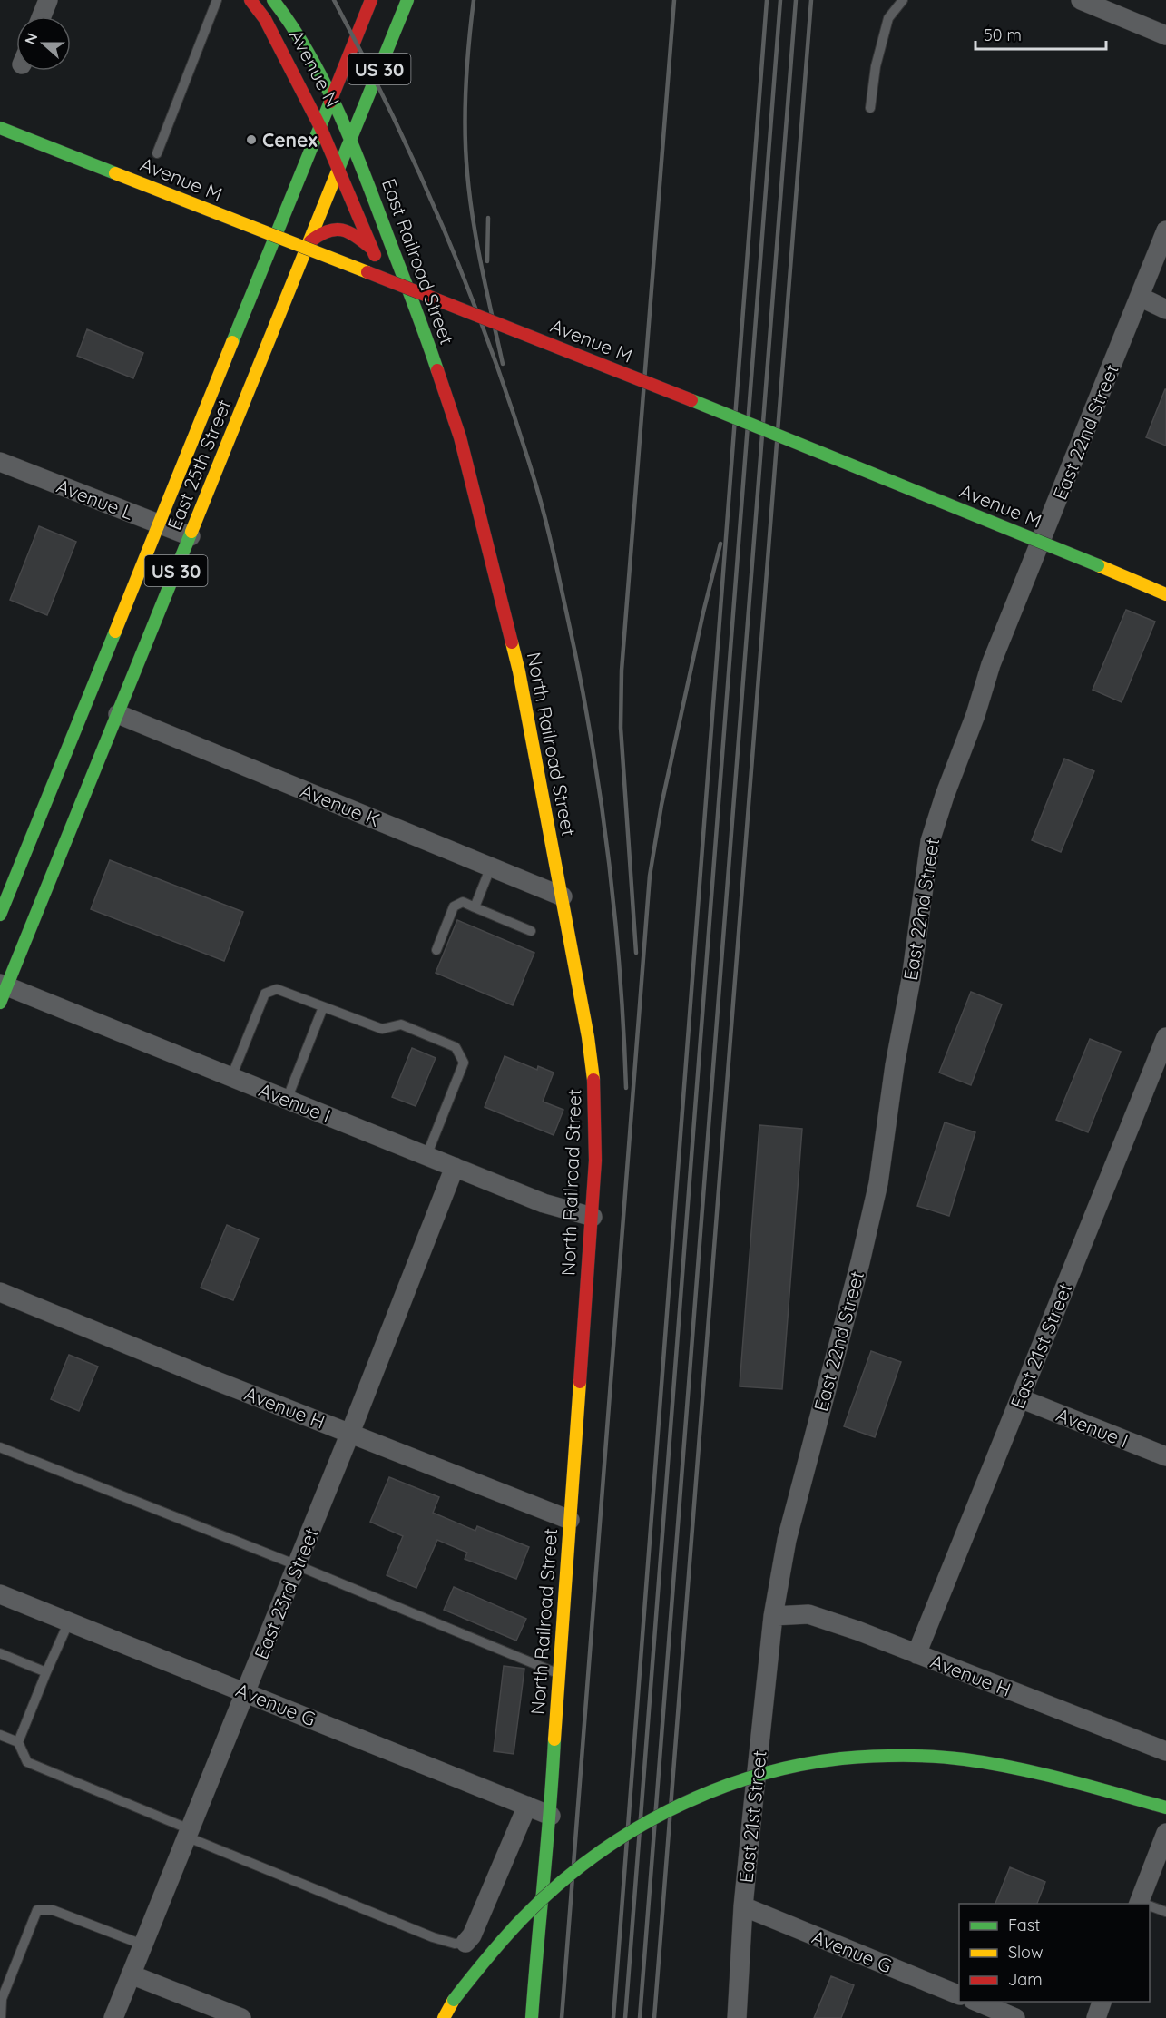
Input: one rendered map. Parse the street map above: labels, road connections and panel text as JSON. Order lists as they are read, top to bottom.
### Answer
{
  "streets": {
    "main road": [
      "Avenue N",
      "US 30",
      "Avenue M",
      "East Railroad Street",
      "East 25th Street",
      "North Railroad Street"
    ],
    "street": [
      "East 22nd Street",
      "Avenue L",
      "Avenue K",
      "Avenue I",
      "East 21st Street",
      "Avenue H",
      "East 23rd Street",
      "Avenue G"
    ]
  },
  "crossings": [
    ["Avenue N", "East Railroad Street"],
    ["Avenue N", "East 25th Street"],
    ["East Railroad Street", "East 25th Street"],
    ["East Railroad Street", "North Railroad Street"],
    ["East 22nd Street", "East 21st Street"],
    ["East 22nd Street", "Avenue H"],
    ["East 25th Street", "Avenue L"],
    ["East 25th Street", "Avenue K"],
    ["East 25th Street", "Avenue I"],
    ["North Railroad Street", "Avenue K"],
    ["North Railroad Street", "Avenue I"],
    ["North Railroad Street", "Avenue H"],
    ["North Railroad Street", "Avenue G"],
    ["Avenue I", "East 21st Street"],
    ["Avenue I", "East 23rd Street"],
    ["East 21st Street", "Avenue H"],
    ["East 21st Street", "Avenue G"],
    ["Avenue H", "East 23rd Street"],
    ["East 23rd Street", "Avenue G"]
  ],
  "places": ["Cenex"],
  "legend": ["Fast", "Slow", "Jam"],
  "scale_bar": "50 m",
  "north": "left"
}
